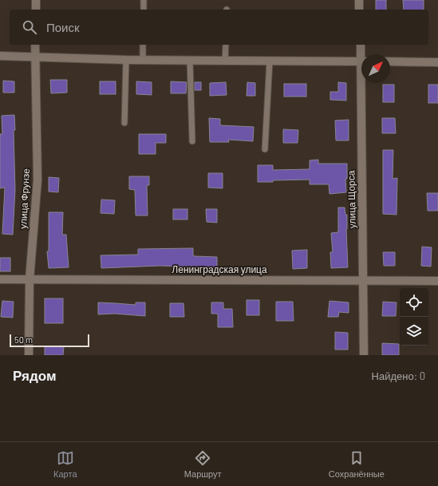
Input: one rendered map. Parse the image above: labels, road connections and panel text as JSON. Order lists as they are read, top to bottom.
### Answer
{
  "streets": {
    "street": ["улица Фрунзе", "улица Щорса", "Ленинградская улица"]
  },
  "crossings": [
    ["улица Фрунзе", "Ленинградская улица"],
    ["улица Щорса", "Ленинградская улица"]
  ],
  "scale_bar": "50 m",
  "north": "top right",
  "page": {
    "search": "Поиск",
    "scale": "50 m",
    "heading": ["Рядом", "Найдено: 0"],
    "nav": ["Карта", "Маршрут", "Сохранённые"]
  }
}
